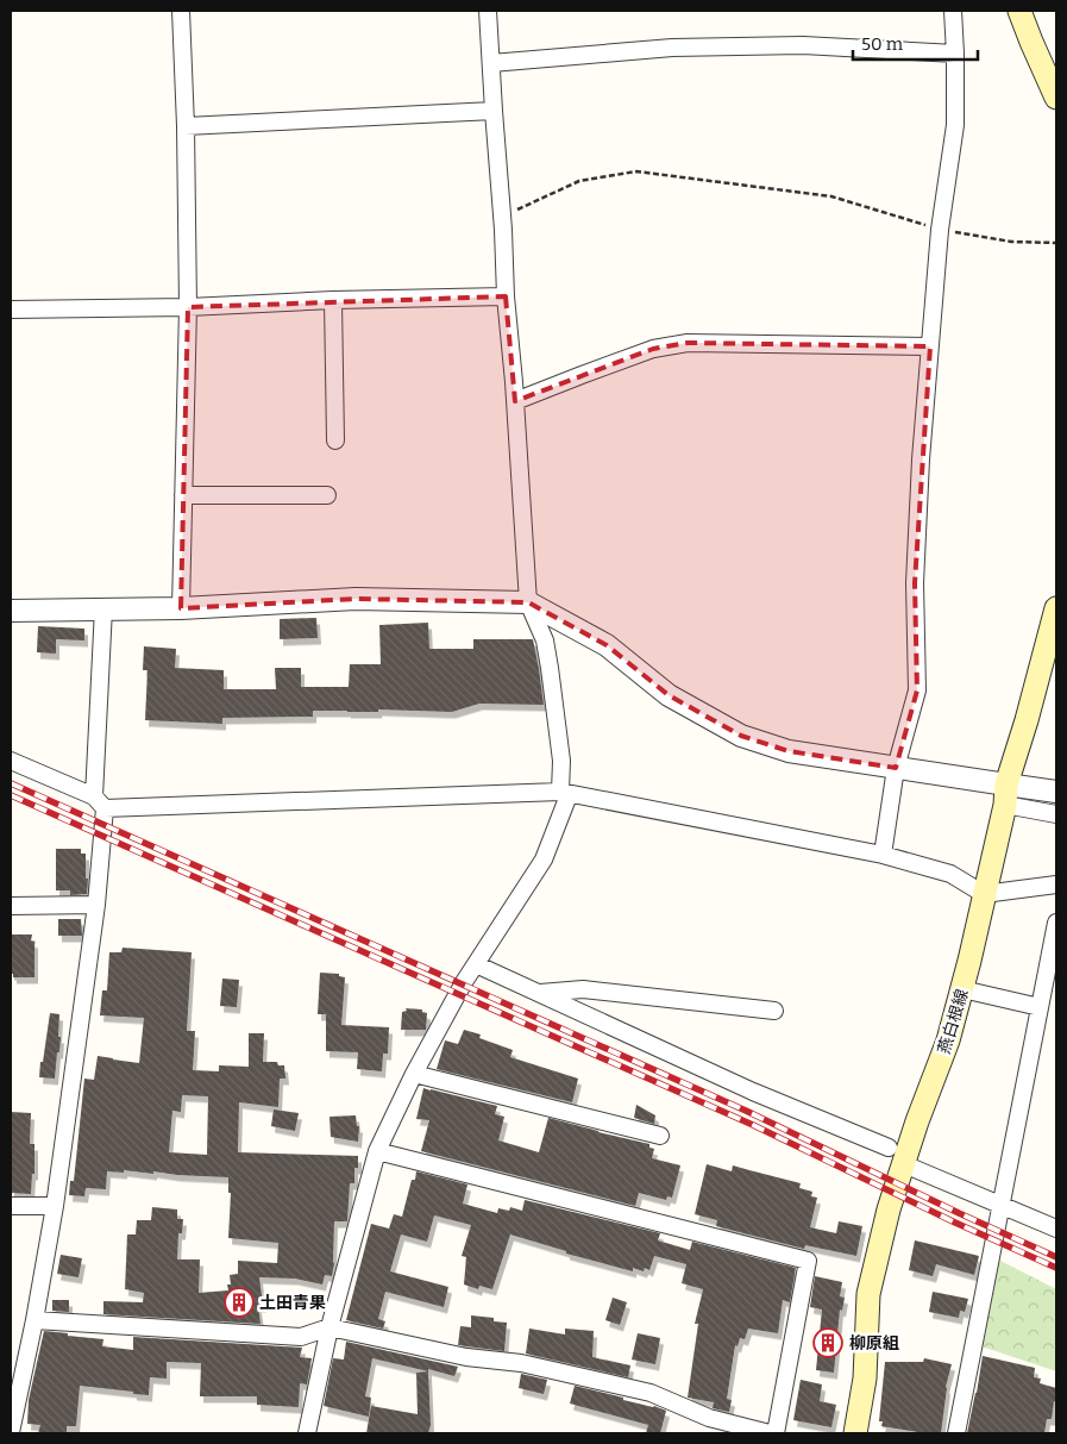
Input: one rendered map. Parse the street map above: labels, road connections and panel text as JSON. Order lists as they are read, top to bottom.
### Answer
{
  "streets": {
    "main road": ["燕白根線"]
  },
  "places": {
    "building": ["土田青果", "柳原組"]
  },
  "scale_bar": "50 m"
}
